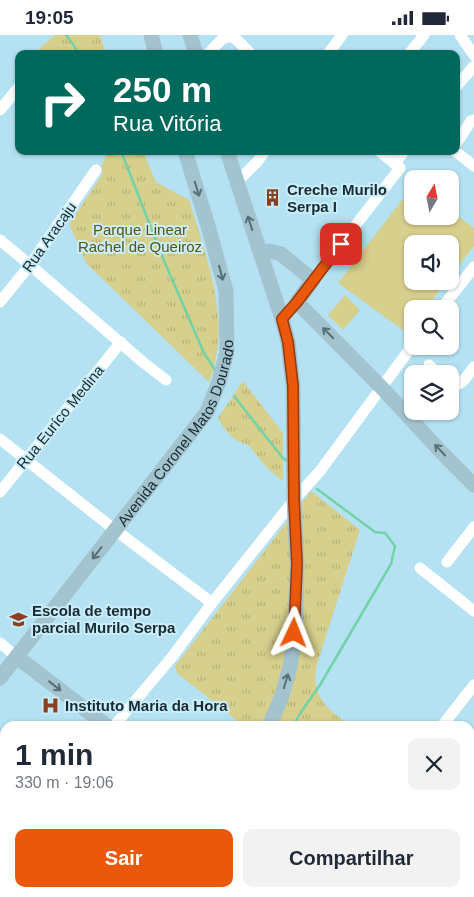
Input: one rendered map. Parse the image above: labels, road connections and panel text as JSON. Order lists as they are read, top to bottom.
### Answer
{
  "streets": {
    "main road": ["Avenida Coronel Matos Dourado"],
    "street": ["Rua Aracaju", "Rua Euríco Medina"]
  },
  "parks": ["Parque Linear Rachel de Queiroz"],
  "places": {
    "building": ["Creche Murilo Serpa I"],
    "school or university": ["Escola de tempo parcial Murilo Serpa"],
    "hospital": ["Instituto Maria da Hora"]
  },
  "north": "top",
  "page": {
    "status": "19:05",
    "turn": ["250 m", "Rua Vitória"],
    "heading": ["1 min", "330 m · 19:06"],
    "buttons": ["Sair", "Compartilhar"]
  }
}
